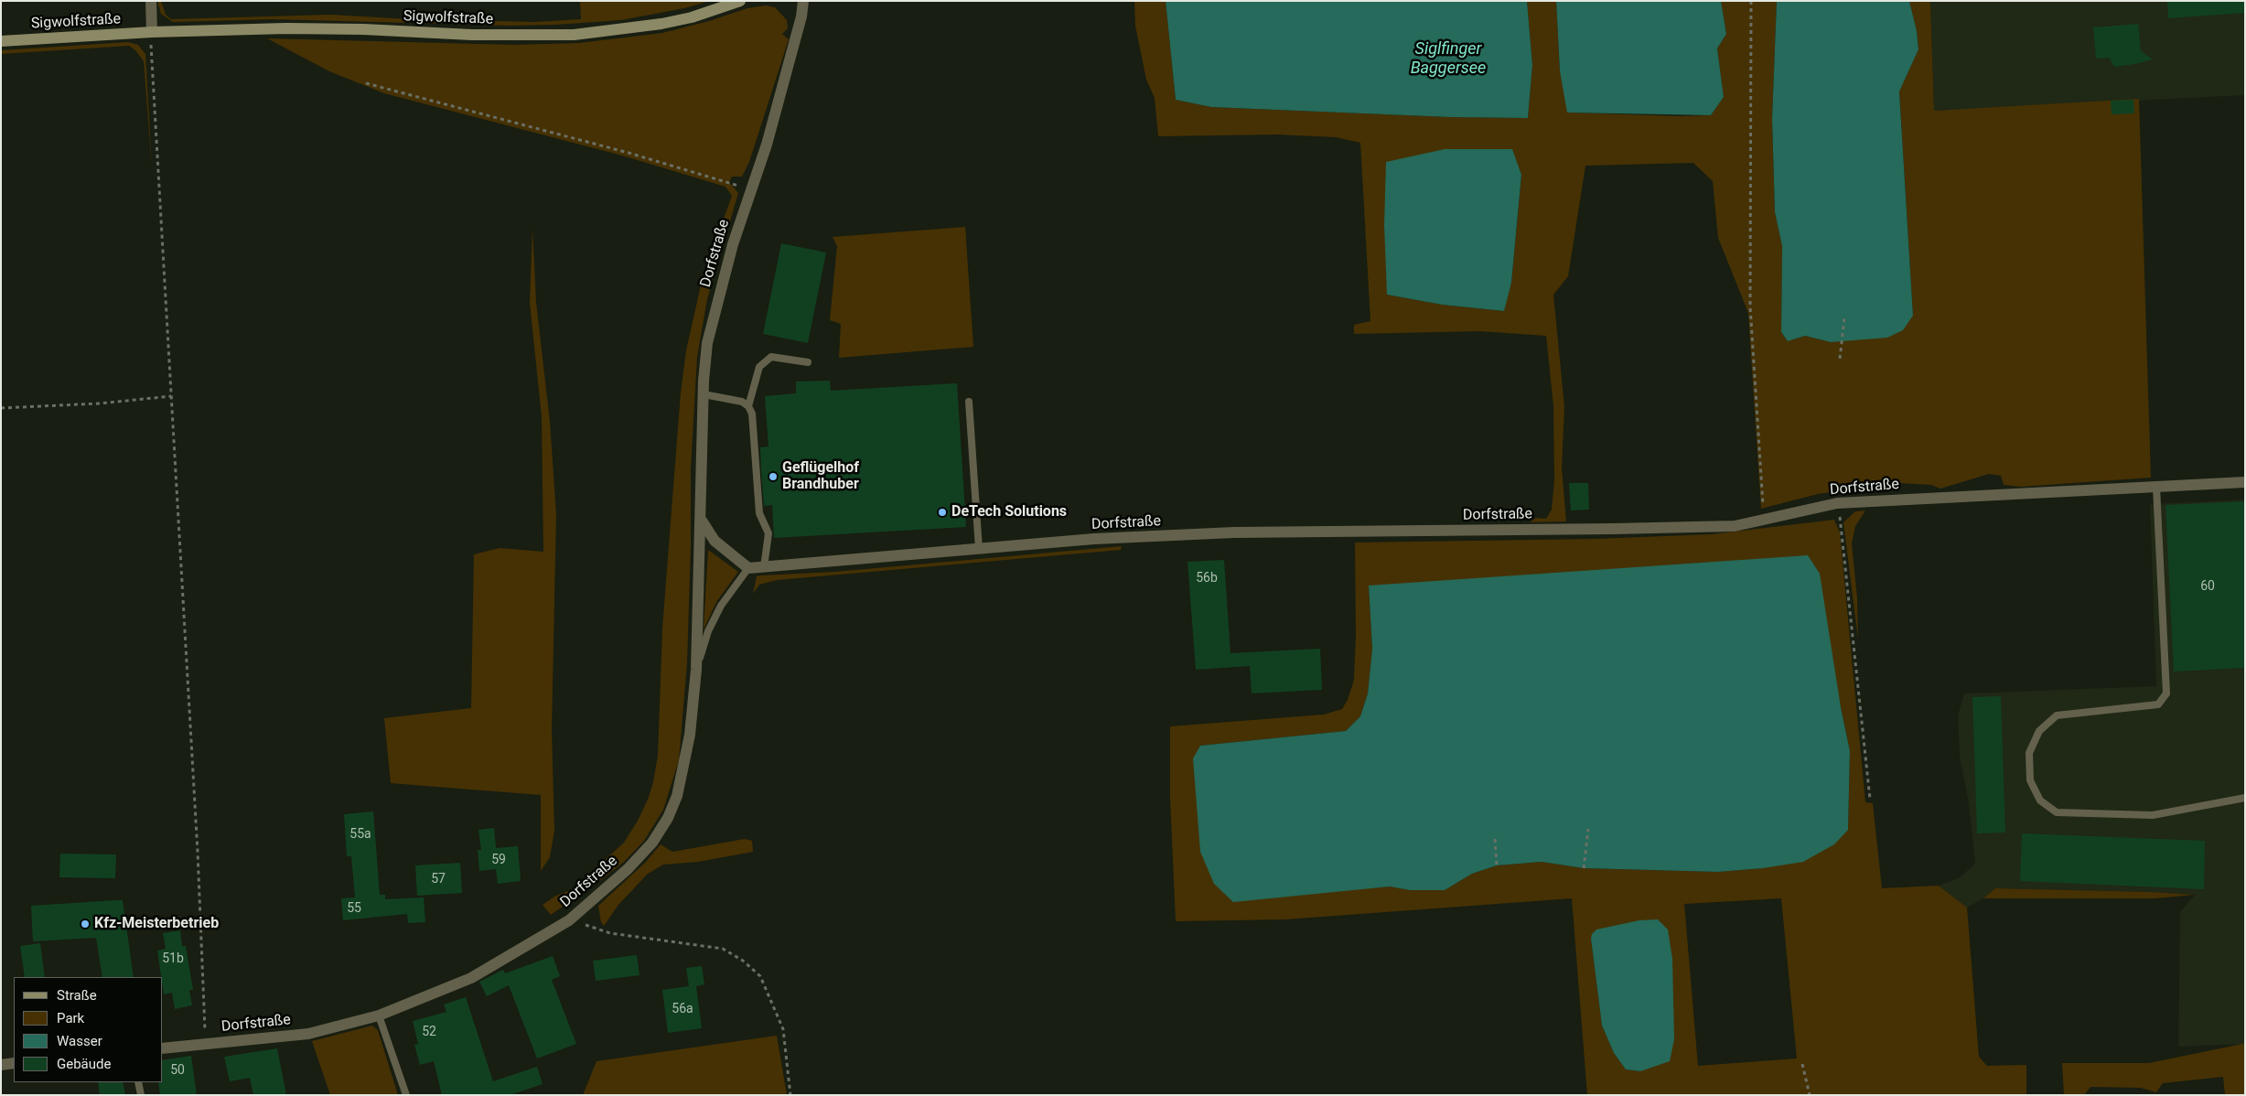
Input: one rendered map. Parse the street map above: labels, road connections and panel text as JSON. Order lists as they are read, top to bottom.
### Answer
{
  "streets": {
    "street": ["Sigwolfstraße", "Dorfstraße"]
  },
  "water": ["Siglfinger Baggersee"],
  "places": ["Geflügelhof Brandhuber", "DeTech Solutions", "Kfz-Meisterbetrieb"],
  "house_numbers": [
    "56b",
    "60",
    "55a",
    "59",
    "57",
    "55",
    "51b",
    "56a",
    "52",
    "50"
  ],
  "legend": [
    "Straße",
    "Park",
    "Wasser",
    "Gebäude"
  ]
}
